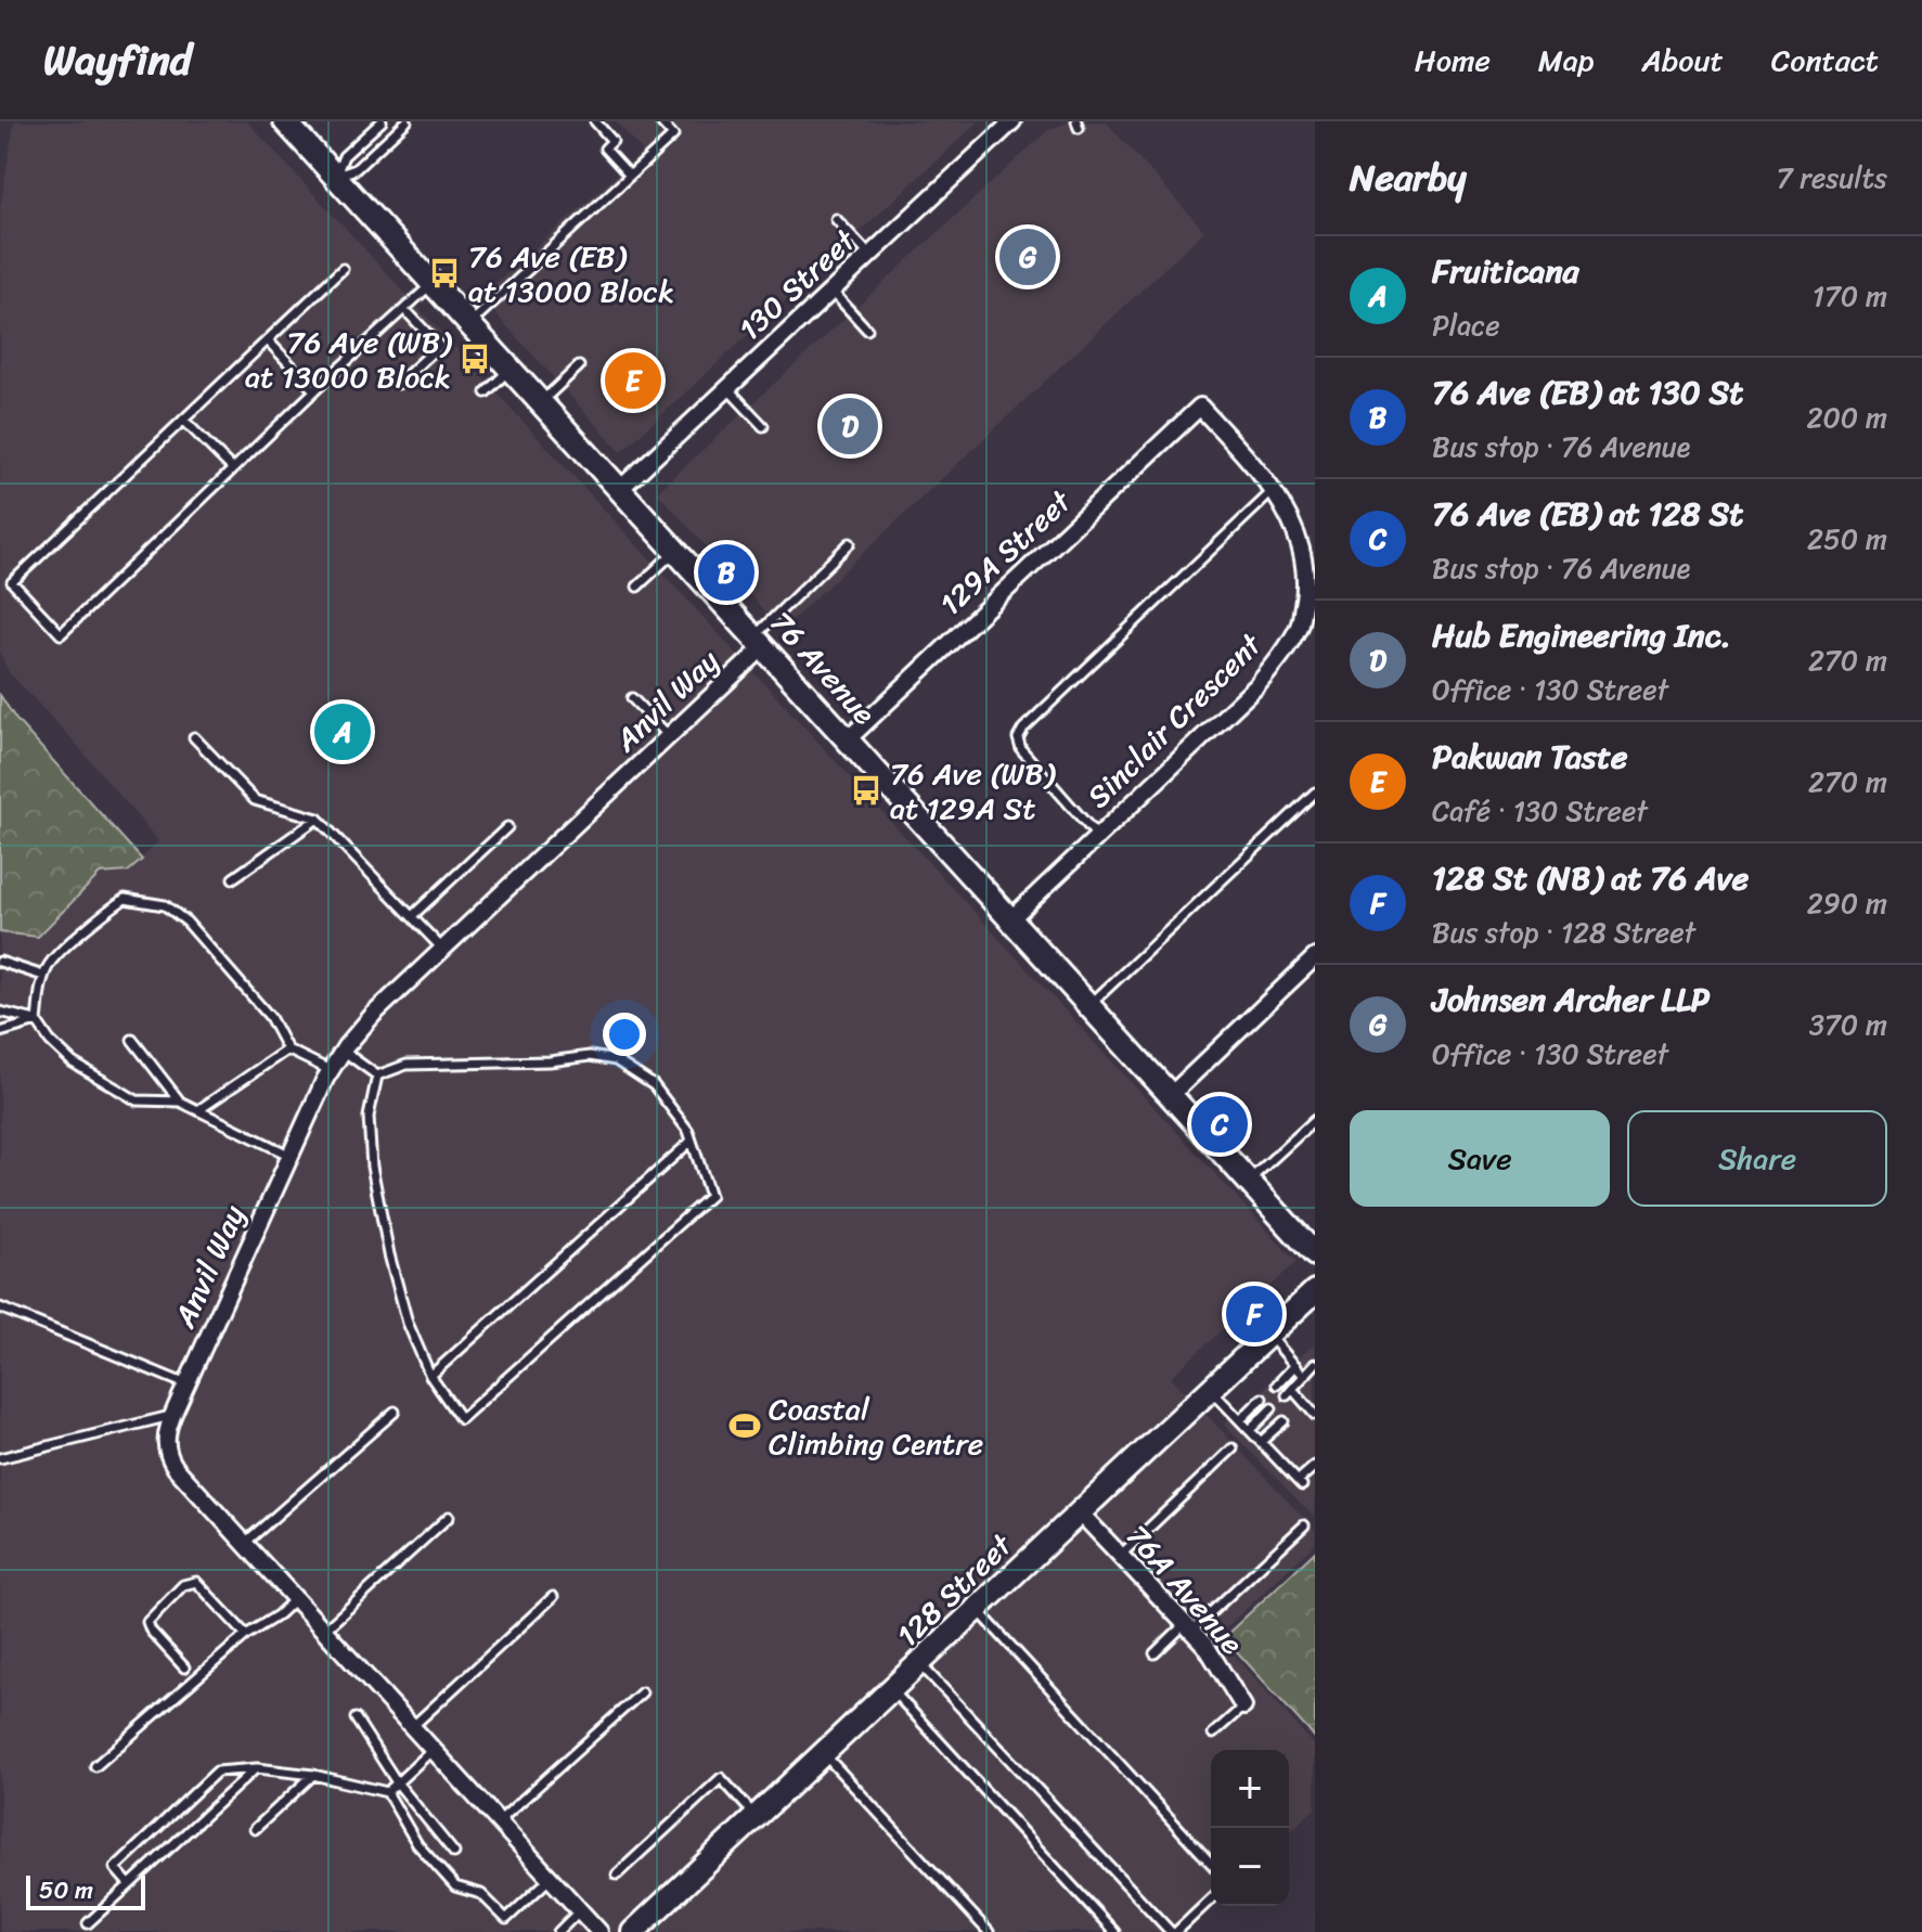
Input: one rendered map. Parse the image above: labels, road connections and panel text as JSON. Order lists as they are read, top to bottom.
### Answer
{
  "streets": {
    "main road": ["76 Avenue", "128 Street"],
    "street": [
      "130 Street",
      "129A Street",
      "Anvil Way",
      "Sinclair Crescent",
      "76A Avenue"
    ]
  },
  "crossings": [
    ["130 Street", "76 Avenue"],
    ["129A Street", "76 Avenue"],
    ["129A Street", "Sinclair Crescent"],
    ["76 Avenue", "Anvil Way"],
    ["76 Avenue", "Sinclair Crescent"],
    ["76A Avenue", "128 Street"]
  ],
  "places": {
    "bus stop": ["76 Ave (EB) at 13000 Block", "76 Ave (WB) at 13000 Block", "76 Ave (WB) at 129A St"],
    "sports": ["Coastal Climbing Centre"]
  },
  "scale_bar": "50 m",
  "page": {
    "header": "Wayfind",
    "nav": [
      "Home",
      "Map",
      "About",
      "Contact"
    ],
    "heading": ["Nearby", "7 results"],
    "pins": [
      "G",
      "E",
      "D",
      "B",
      "A",
      "C",
      "F"
    ],
    "list": [
      {
        "mark": "A",
        "name": "Fruiticana",
        "note": "Place",
        "value": "170 m"
      },
      {
        "mark": "B",
        "name": "76 Ave (EB) at 130 St",
        "note": "Bus stop · 76 Avenue",
        "value": "200 m"
      },
      {
        "mark": "C",
        "name": "76 Ave (EB) at 128 St",
        "note": "Bus stop · 76 Avenue",
        "value": "250 m"
      },
      {
        "mark": "D",
        "name": "Hub Engineering Inc.",
        "note": "Office · 130 Street",
        "value": "270 m"
      },
      {
        "mark": "E",
        "name": "Pakwan Taste",
        "note": "Café · 130 Street",
        "value": "270 m"
      },
      {
        "mark": "F",
        "name": "128 St (NB) at 76 Ave",
        "note": "Bus stop · 128 Street",
        "value": "290 m"
      },
      {
        "mark": "G",
        "name": "Johnsen Archer LLP",
        "note": "Office · 130 Street",
        "value": "370 m"
      }
    ],
    "buttons": ["Save", "Share"],
    "map_buttons": ["+", "−"],
    "scale": "50 m"
  }
}
